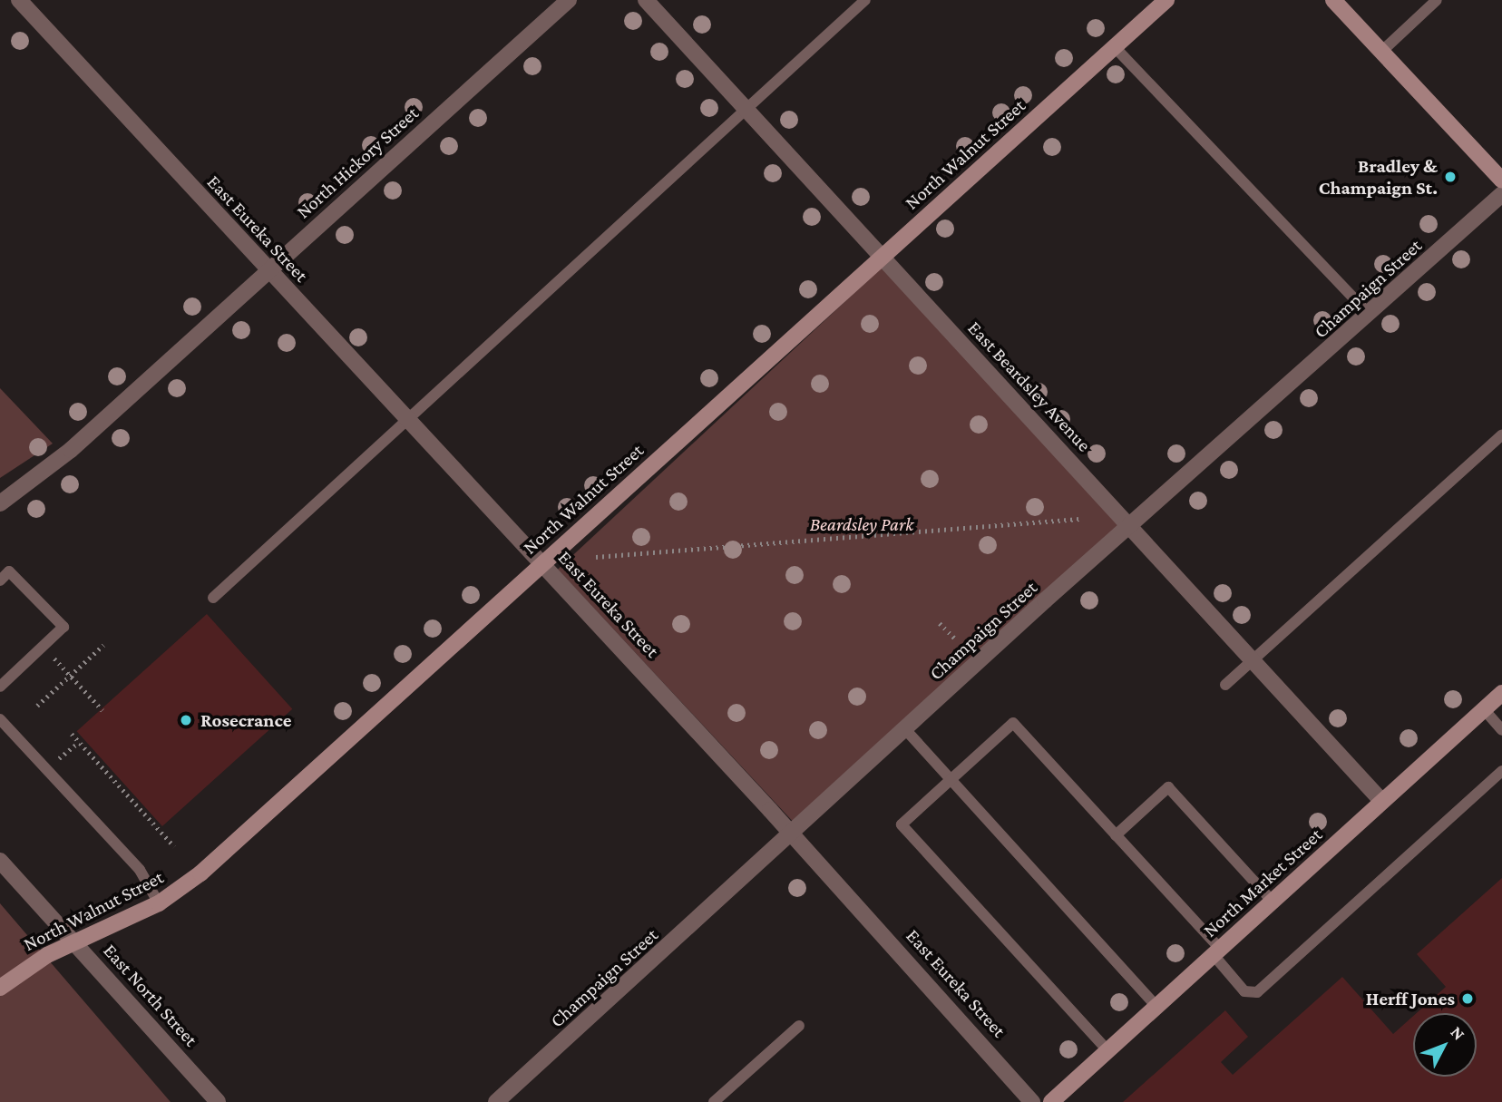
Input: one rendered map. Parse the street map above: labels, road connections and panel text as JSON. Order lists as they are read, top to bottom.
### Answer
{
  "streets": {
    "street": [
      "North Walnut Street",
      "North Hickory Street",
      "East Eureka Street",
      "Champaign Street",
      "East Beardsley Avenue",
      "North Market Street",
      "East North Street"
    ]
  },
  "crossings": [
    ["North Walnut Street", "East Eureka Street"],
    ["North Walnut Street", "East Beardsley Avenue"],
    ["North Walnut Street", "East North Street"],
    ["North Hickory Street", "East Eureka Street"],
    ["East Eureka Street", "Champaign Street"],
    ["Champaign Street", "East Beardsley Avenue"],
    ["East Beardsley Avenue", "North Market Street"]
  ],
  "parks": ["Beardsley Park"],
  "places": ["Bradley & Champaign St.", "Rosecrance", "Herff Jones"],
  "north": "top right"
}
